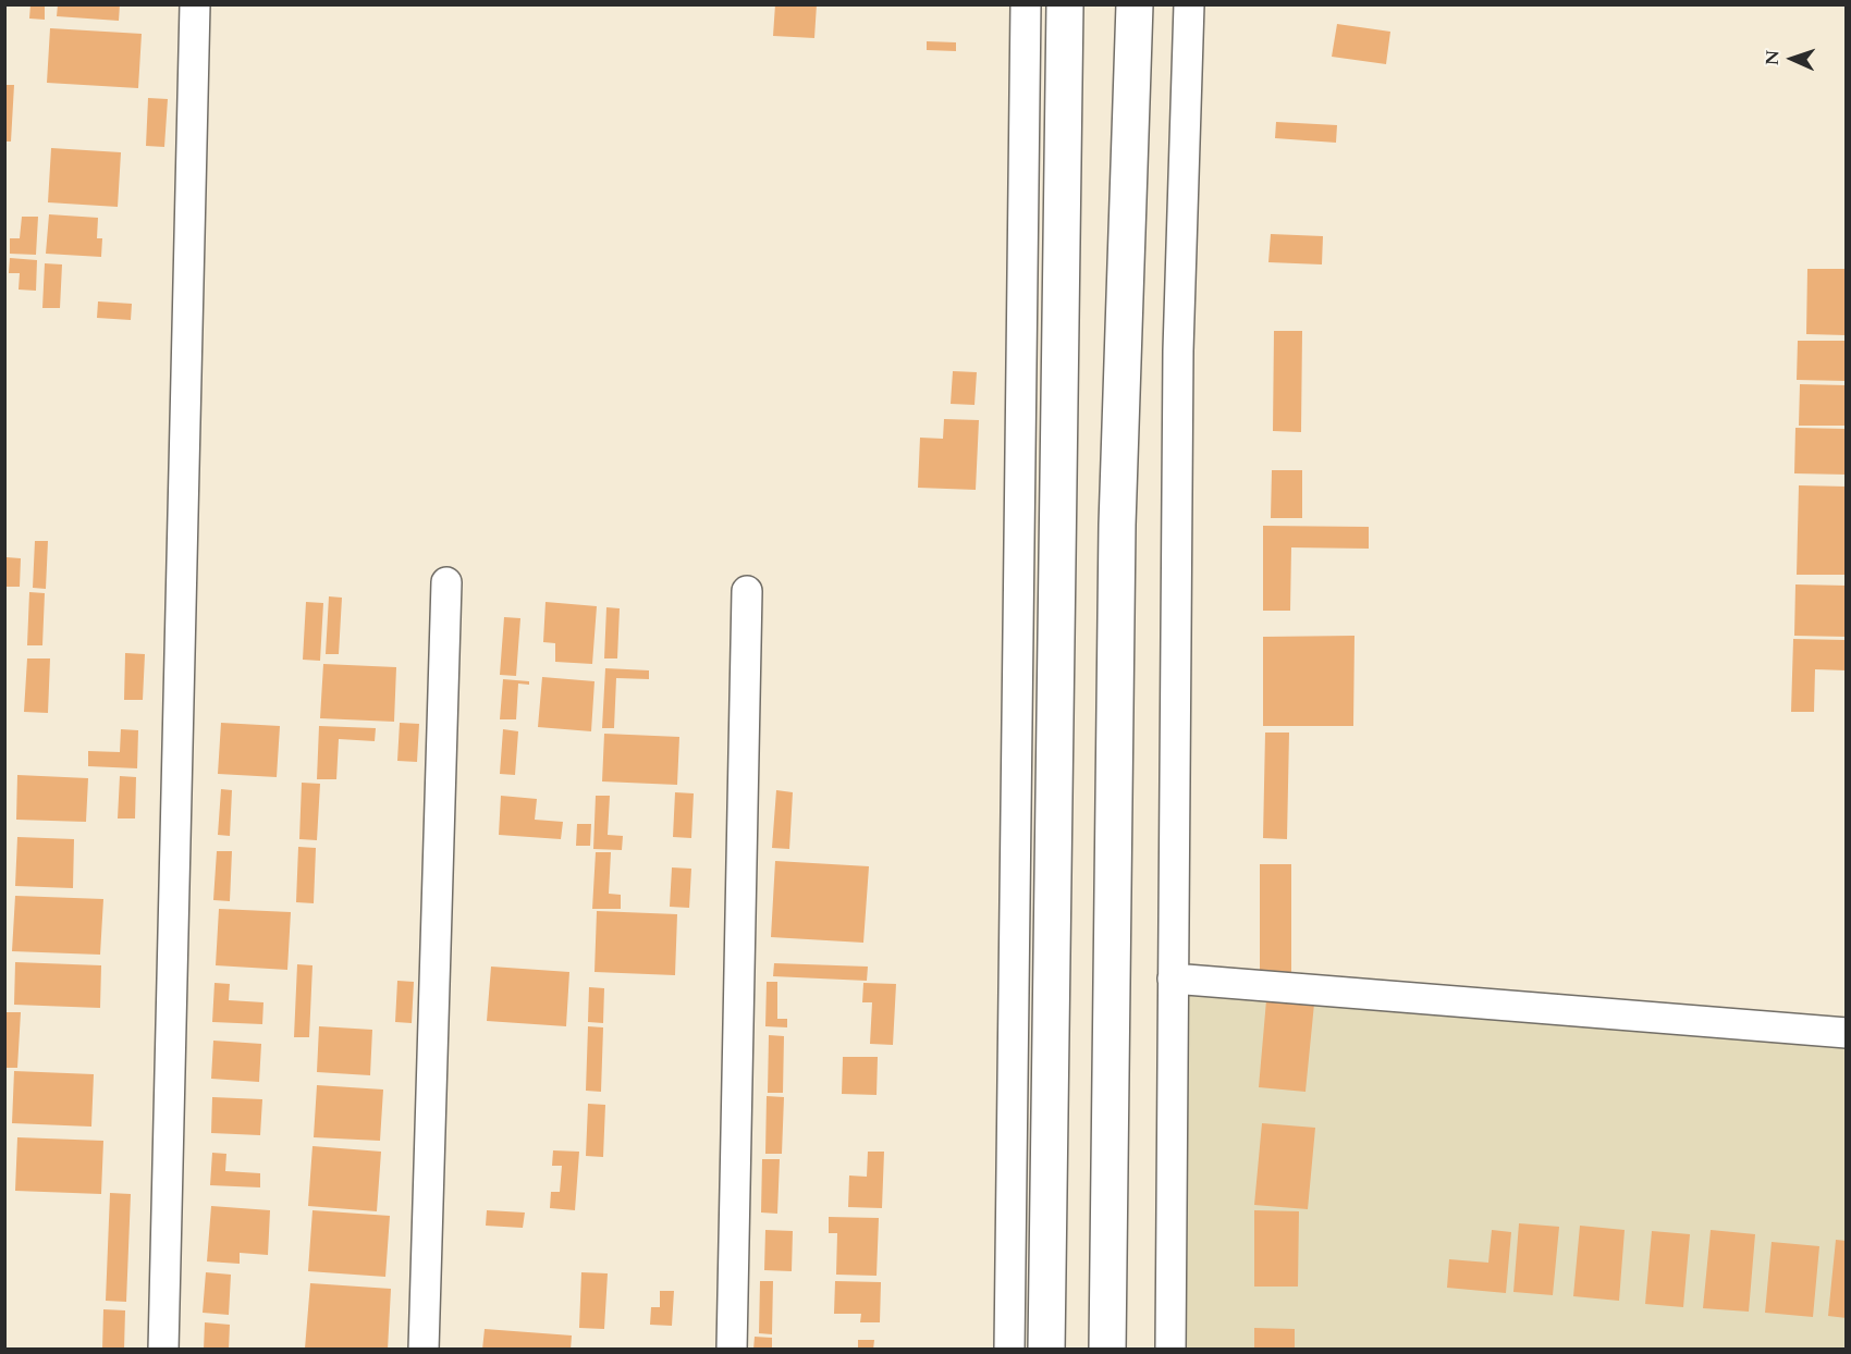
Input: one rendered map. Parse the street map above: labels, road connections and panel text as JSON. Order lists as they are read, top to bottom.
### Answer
{
  "north": "left"
}
